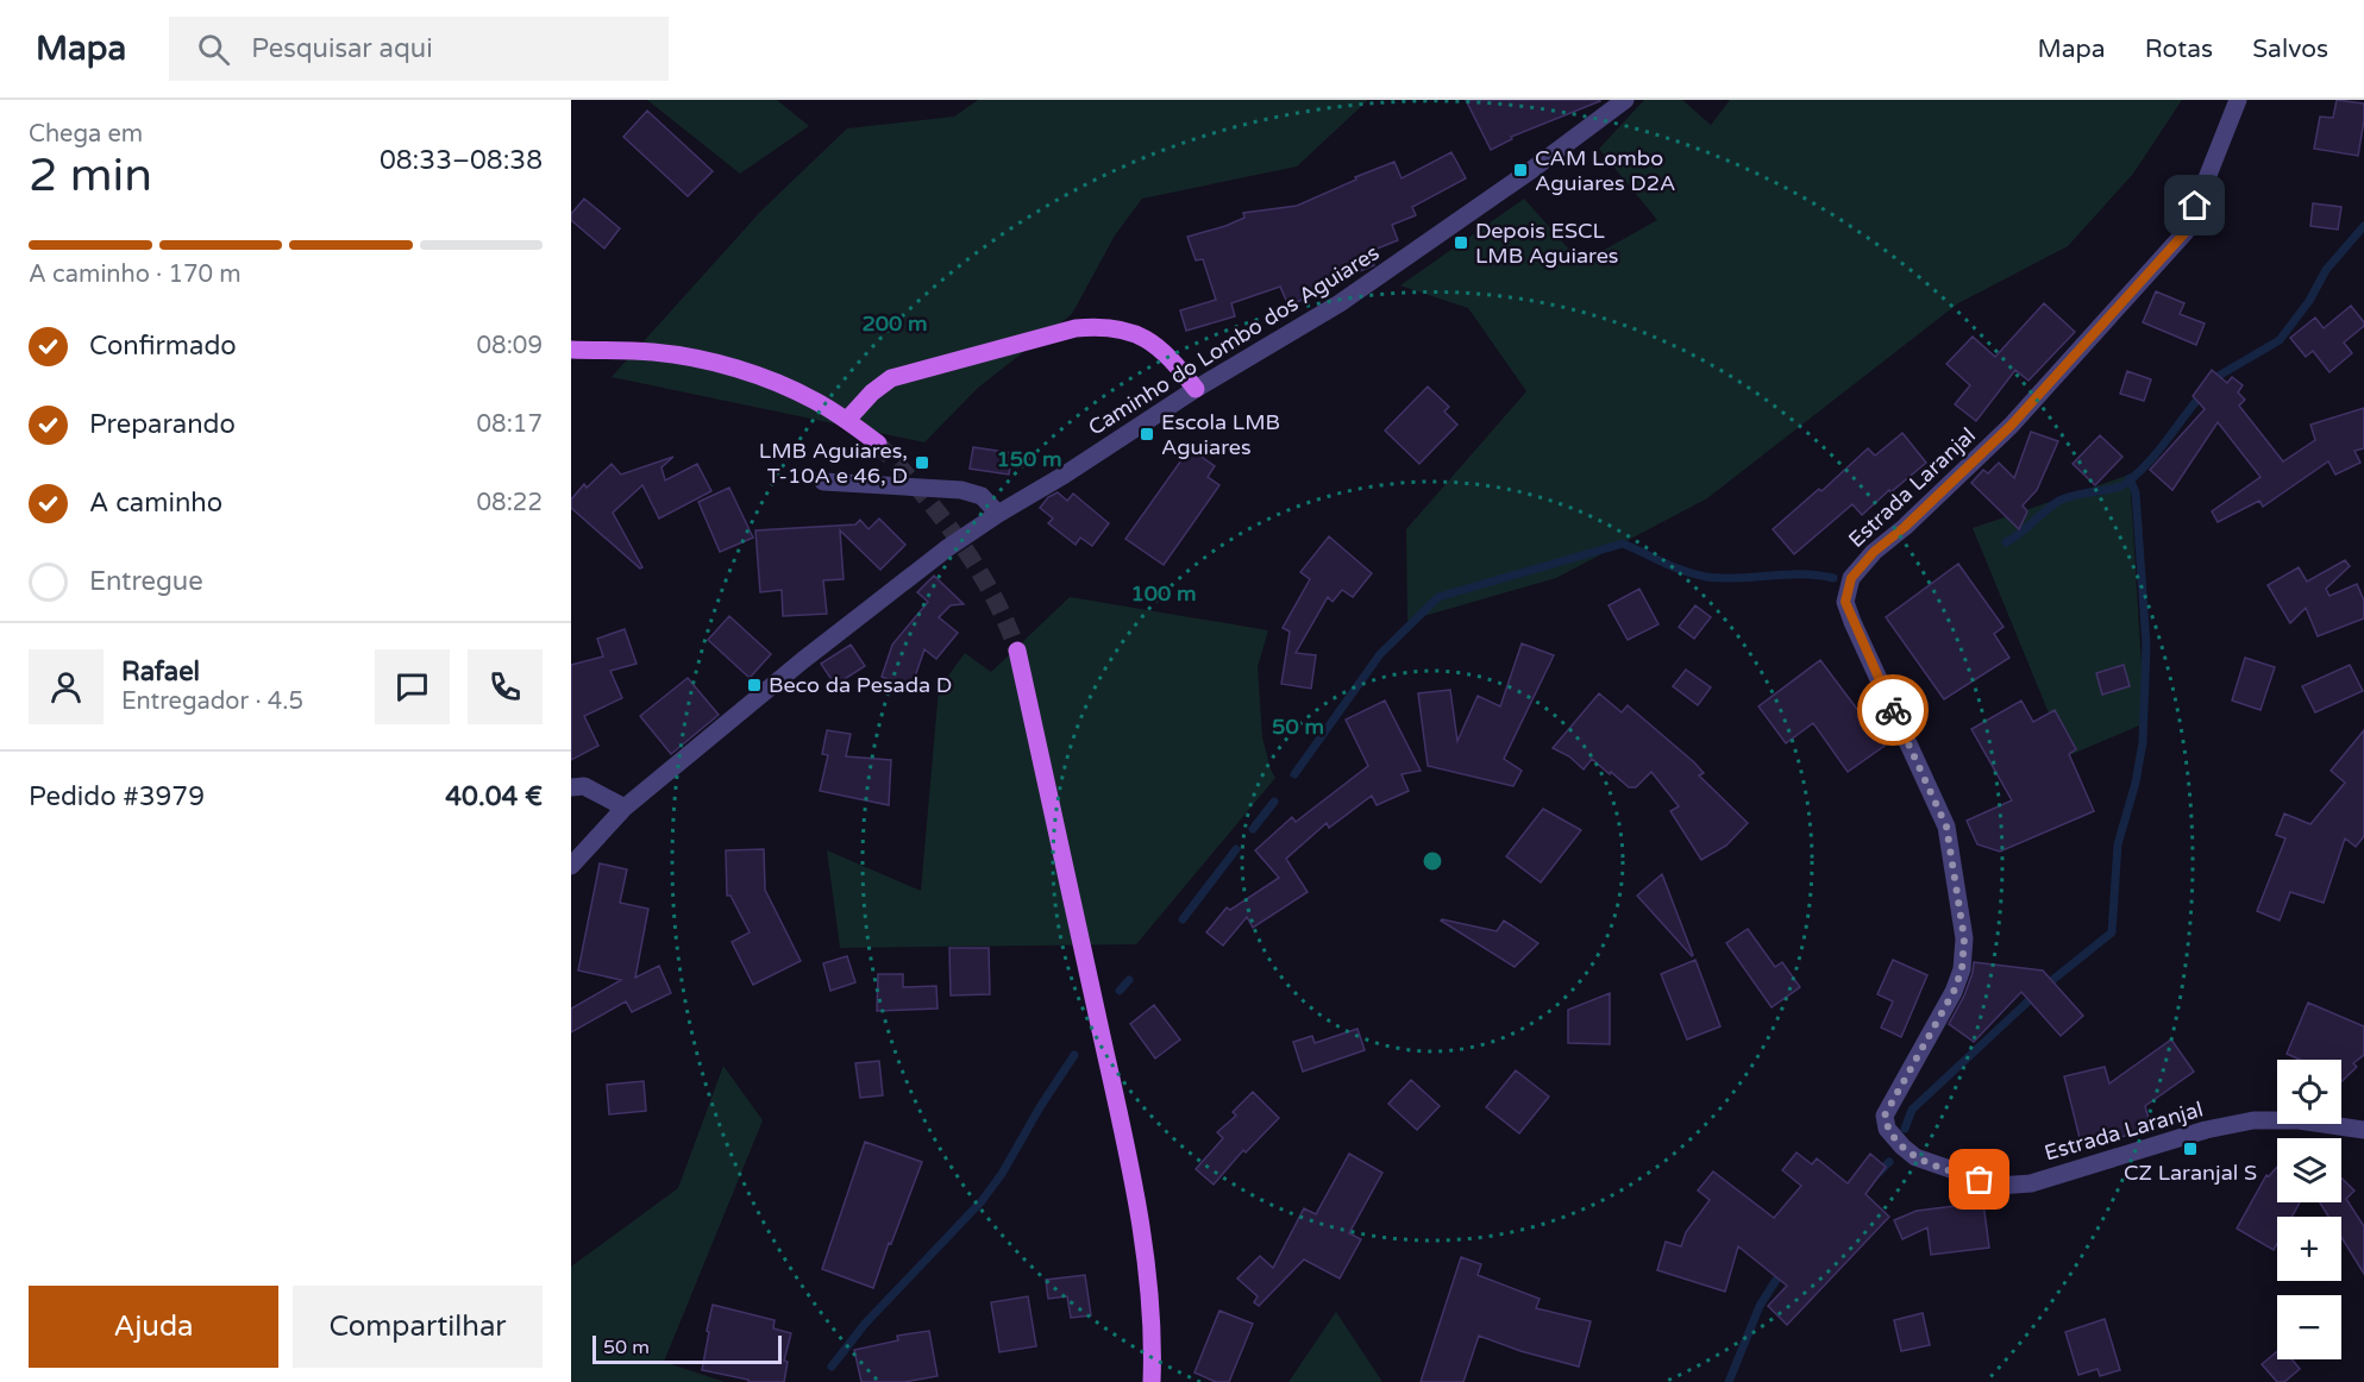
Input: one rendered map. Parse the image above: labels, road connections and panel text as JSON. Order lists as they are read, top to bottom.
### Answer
{
  "streets": {
    "street": ["Caminho do Lombo dos Aguiares", "Estrada Laranjal"]
  },
  "places": {
    "transit": [
      "CAM Lombo Aguiares D2A",
      "Depois ESCL LMB Aguiares",
      "Escola LMB Aguiares",
      "LMB Aguiares, T-10A e 46, D",
      "Beco da Pesada D",
      "CZ Laranjal S"
    ]
  },
  "scale_bar": "50 m",
  "page": {
    "header": "Mapa",
    "search": "Pesquisar aqui",
    "nav": ["Mapa", "Rotas", "Salvos"],
    "heading": ["2 min", "Chega em", "08:33–08:38"],
    "panel": [
      "Rafael",
      "Entregador · 4.5",
      "Pedido #3979",
      "40.04 €"
    ],
    "bar": "A caminho · 170 m",
    "list": [
      ["Confirmado", "08:09"],
      ["Preparando", "08:17"],
      ["A caminho", "08:22"],
      "Entregue"
    ],
    "map_buttons": ["+", "−"],
    "buttons": ["Ajuda", "Compartilhar"],
    "scale": "50 m"
  },
  "rings": [
    "200 m",
    "150 m",
    "100 m",
    "50 m"
  ]
}
